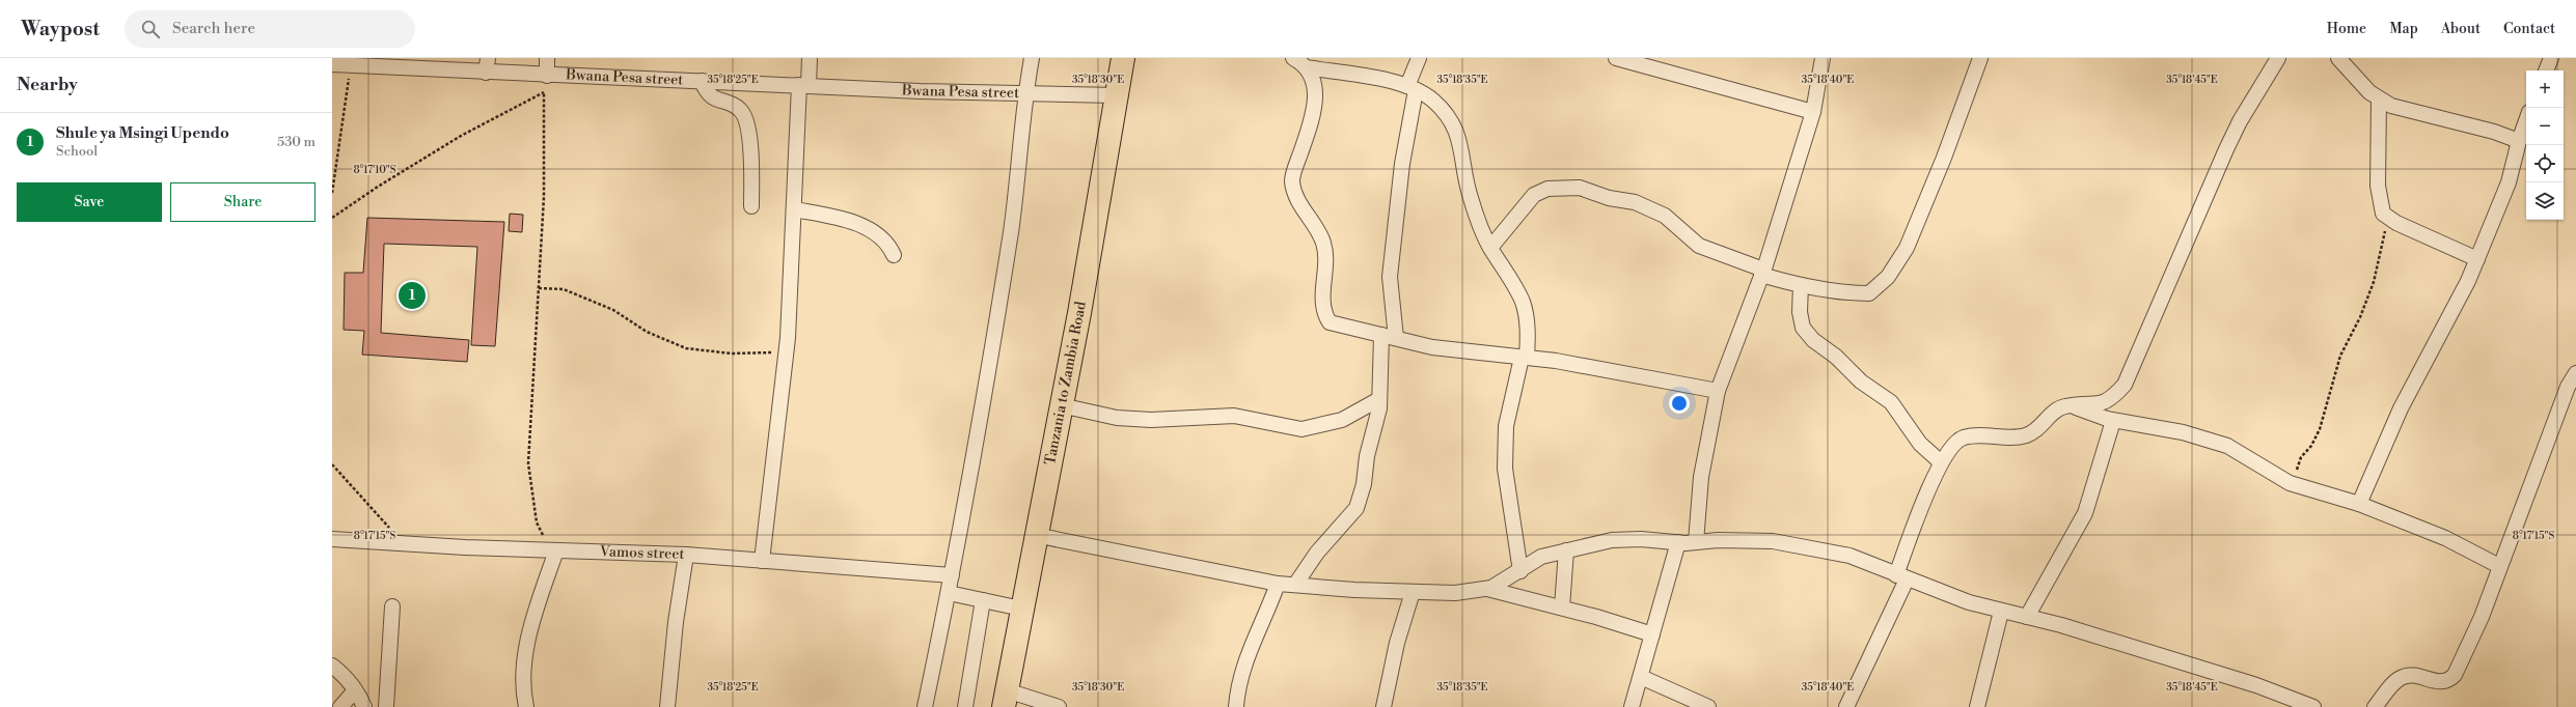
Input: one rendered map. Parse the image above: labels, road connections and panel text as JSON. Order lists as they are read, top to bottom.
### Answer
{
  "streets": {
    "highway": ["Tanzania to Zambia Road"],
    "street": ["Bwana Pesa street", "Vamos street"]
  },
  "crossings": [
    ["Bwana Pesa street", "Tanzania to Zambia Road"]
  ],
  "page": {
    "header": "Waypost",
    "search": "Search here",
    "nav": [
      "Home",
      "Map",
      "About",
      "Contact"
    ],
    "heading": "Nearby",
    "map_buttons": ["+", "−"],
    "list": [
      {
        "mark": "1",
        "name": "Shule ya Msingi Upendo",
        "note": "School",
        "value": "530 m"
      }
    ],
    "buttons": ["Save", "Share"],
    "pins": "1"
  },
  "coordinates": [
    "35°18'25\"E",
    "35°18'30\"E",
    "35°18'35\"E",
    "35°18'40\"E",
    "35°18'45\"E",
    "8°17'10\"S",
    "8°17'15\"S"
  ]
}
